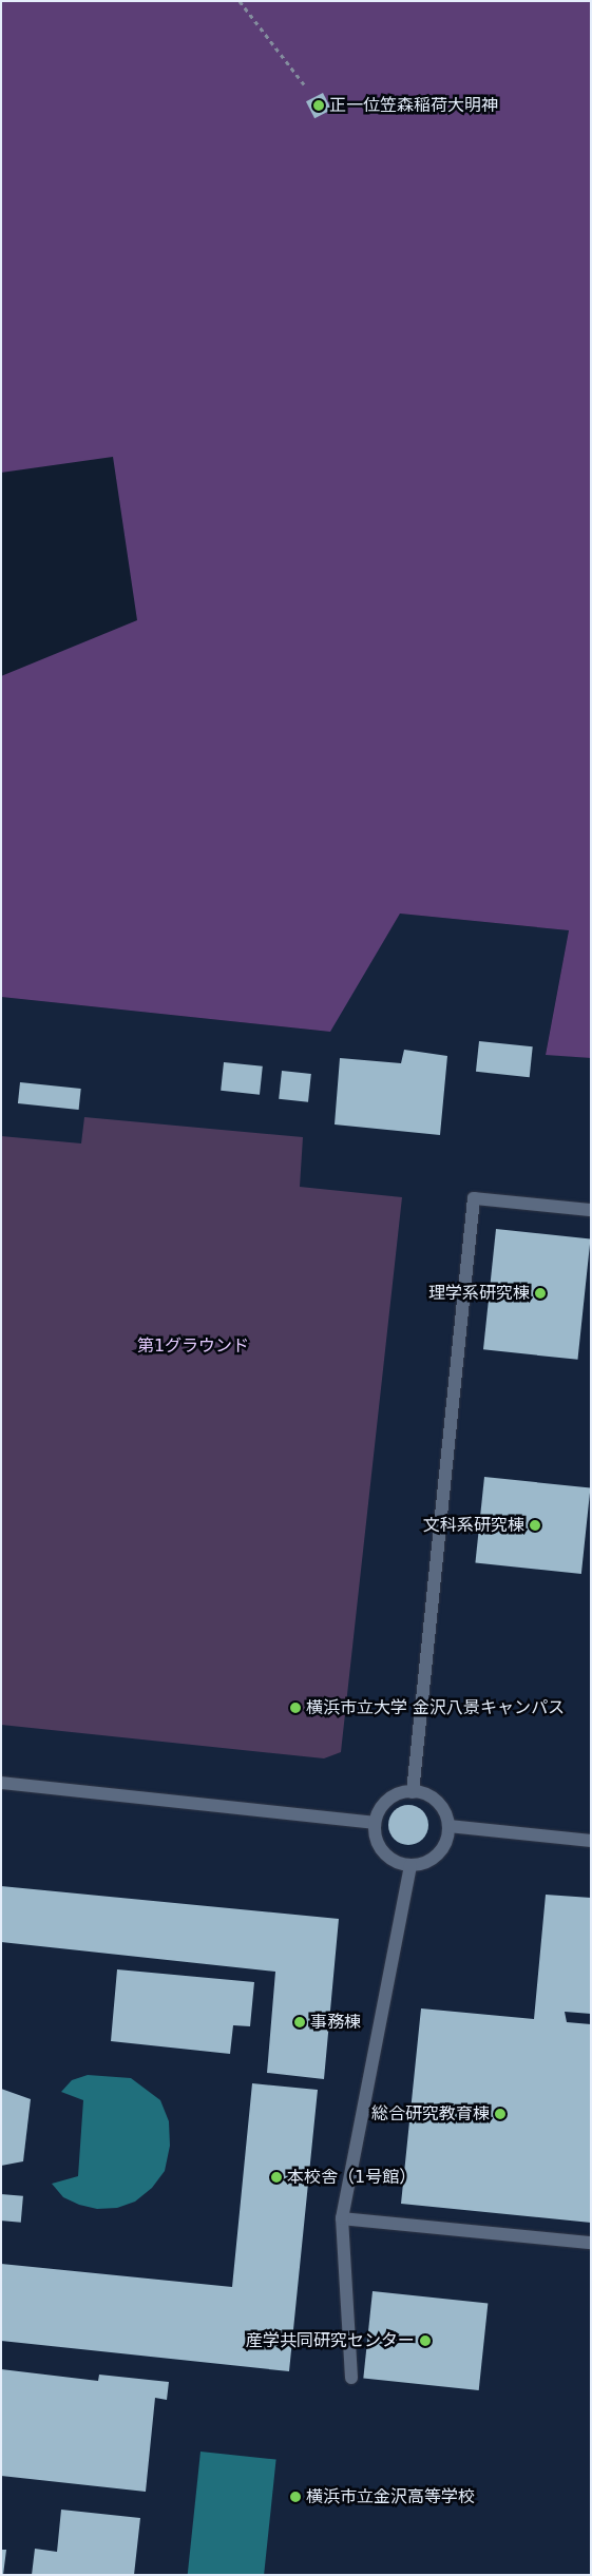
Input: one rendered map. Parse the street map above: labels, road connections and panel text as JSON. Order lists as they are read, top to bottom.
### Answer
{
  "parks": ["第1グラウンド"],
  "places": [
    "正一位笠森稲荷大明神",
    "理学系研究棟",
    "文科系研究棟",
    "横浜市立大学 金沢八景キャンパス",
    "事務棟",
    "総合研究教育棟",
    "本校舎（1号館）",
    "産学共同研究センター",
    "横浜市立金沢高等学校"
  ]
}
